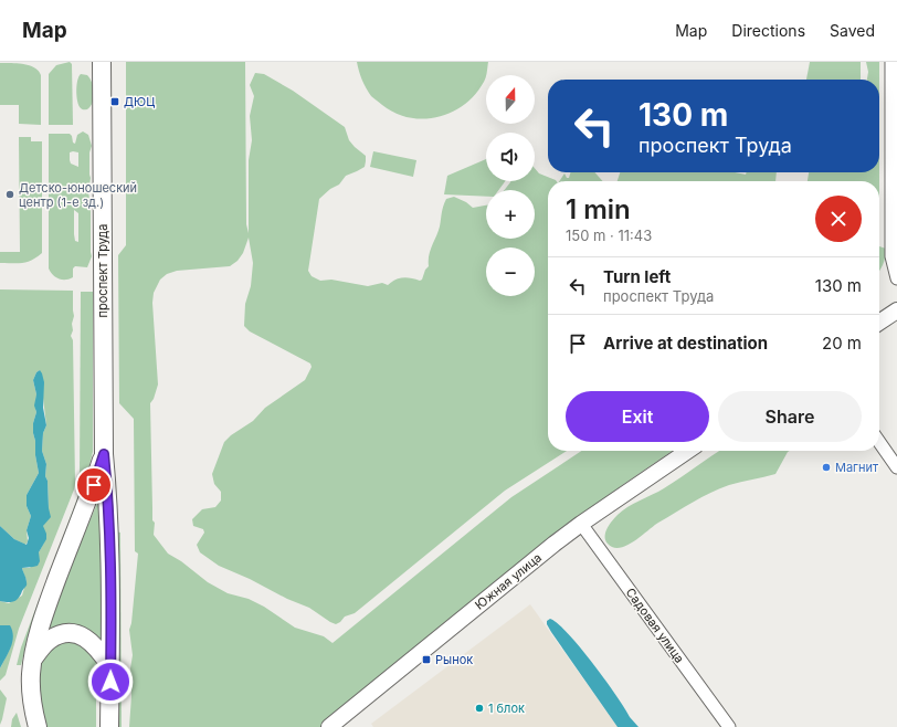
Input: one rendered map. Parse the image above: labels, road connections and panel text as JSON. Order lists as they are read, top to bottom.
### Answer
{
  "streets": {
    "main road": ["проспект Труда"],
    "street": ["Южная улица", "Садовая улица"]
  },
  "crossings": [
    ["Южная улица", "Садовая улица"]
  ],
  "places": {
    "transit": ["ДЮЦ", "Рынок"],
    "other": ["Детско-юношеский центр (1-е зд.)", "Магнит", "1 блок"]
  },
  "north": "top",
  "page": {
    "header": "Map",
    "nav": ["Map", "Directions", "Saved"],
    "map_buttons": ["+", "−"],
    "turn": ["130 m", "проспект Труда"],
    "heading": ["1 min", "150 m · 11:43"],
    "list": [
      {
        "name": "Turn left",
        "note": "проспект Труда",
        "value": "130 m"
      },
      {
        "name": "Arrive at destination",
        "value": "20 m"
      }
    ],
    "buttons": ["Exit", "Share"]
  }
}
